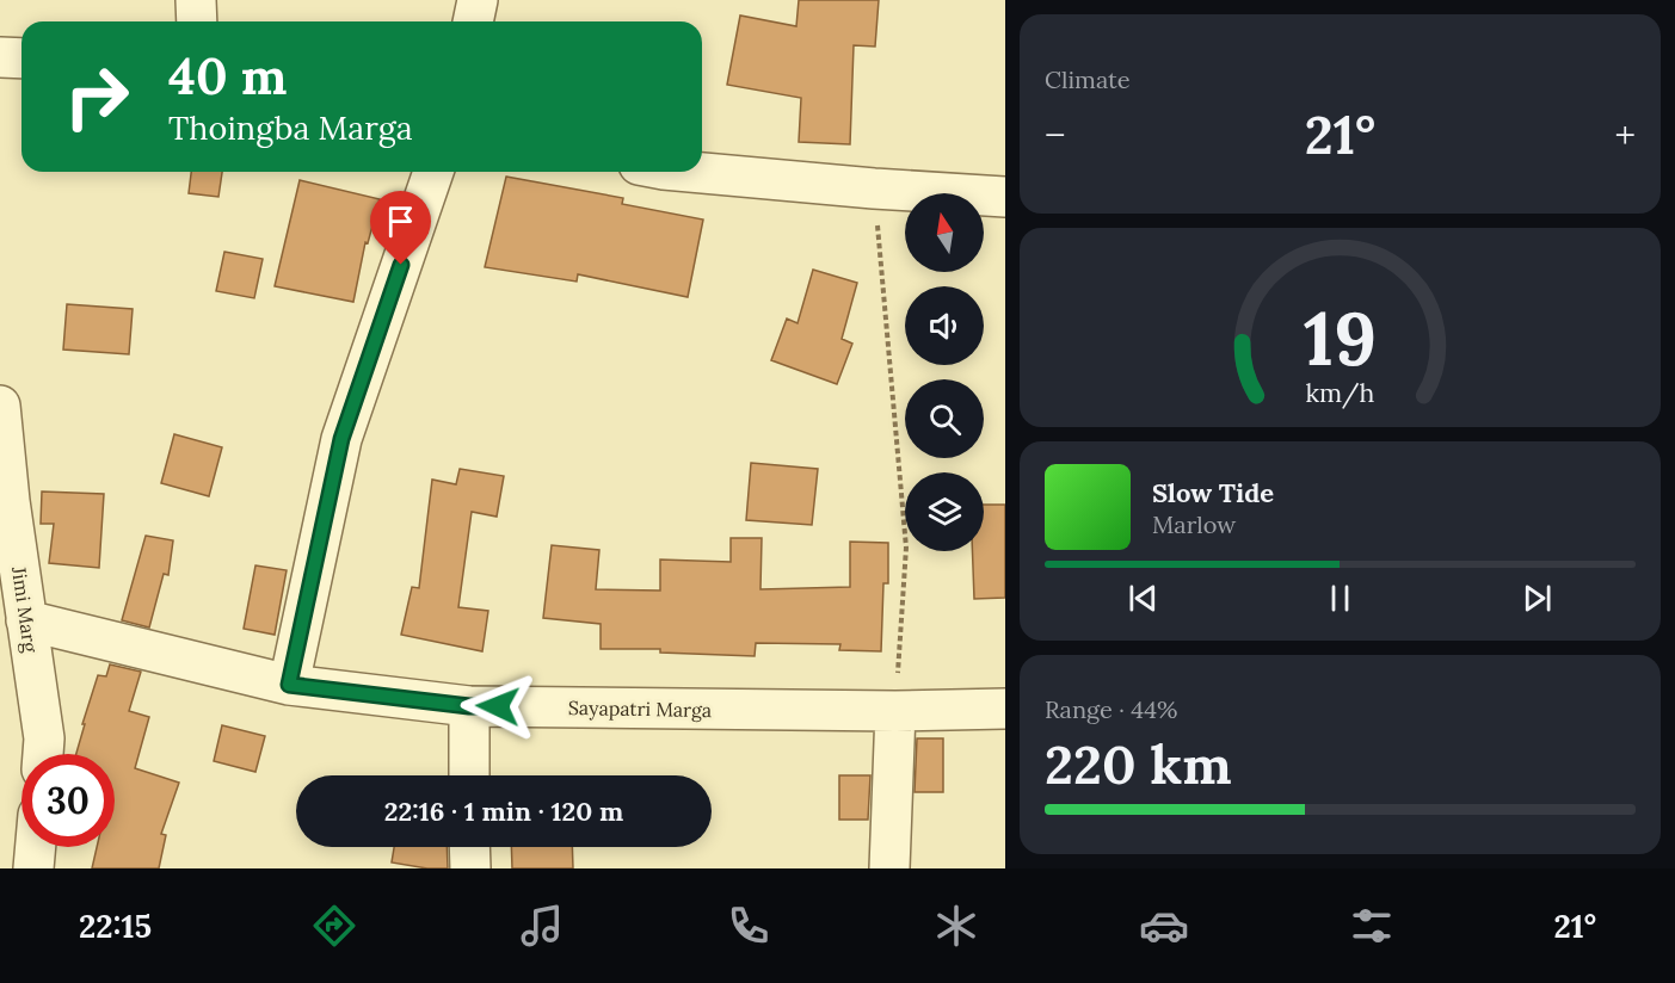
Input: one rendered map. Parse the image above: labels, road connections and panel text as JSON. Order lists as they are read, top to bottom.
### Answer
{
  "streets": {
    "street": ["Jimi Marg", "Sayapatri Marga"]
  },
  "crossings": [
    ["Jimi Marg", "Sayapatri Marga"]
  ],
  "north": "top",
  "page": {
    "tile": [
      "Climate",
      ["Range · 44%", "220 km"]
    ],
    "turn": ["40 m", "Thoingba Marga"],
    "heat": ["−", "21°", "+"],
    "song": ["Slow Tide", "Marlow"],
    "limit": "30",
    "trip": "22:16 · 1 min · 120 m",
    "tabs": ["22:15", "21°"],
    "gauge": ["19", "km/h"]
  }
}
